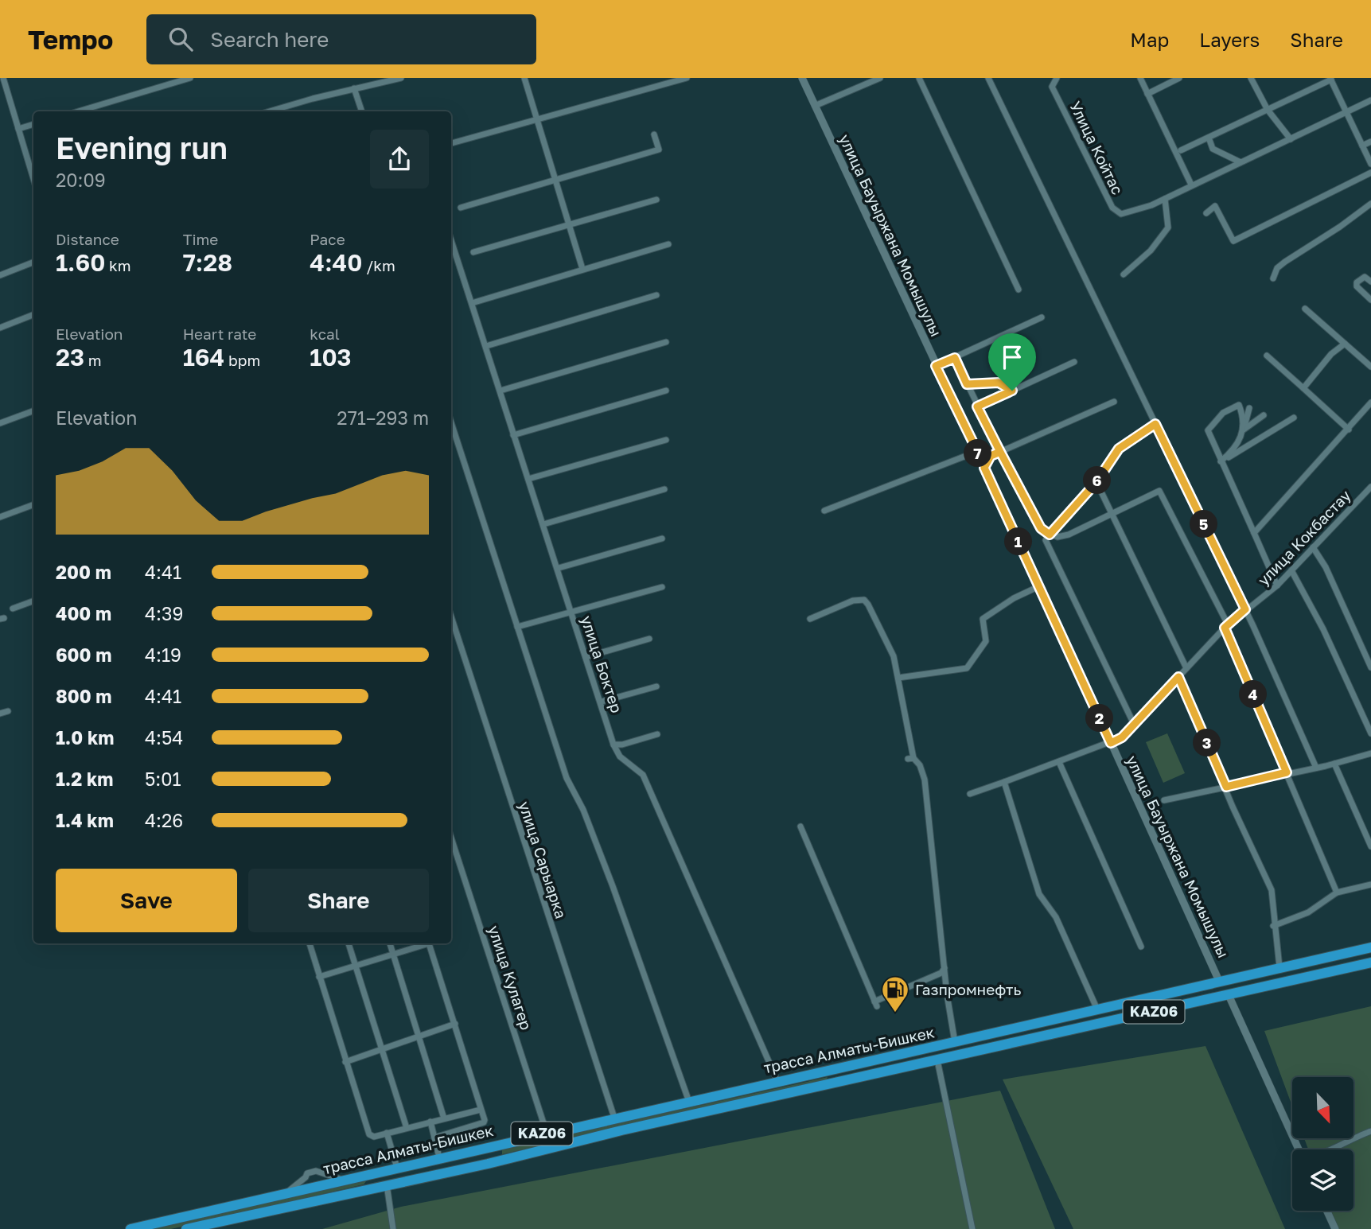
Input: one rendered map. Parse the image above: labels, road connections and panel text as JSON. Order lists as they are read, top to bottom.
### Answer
{
  "streets": {
    "highway": ["KАZ06", "трасса Алматы-Бишкек"],
    "street": [
      "Улица Койтас",
      "улица Бауыржана Момышулы",
      "улица Кокбастау",
      "улица Боктер",
      "улица Сарыарка",
      "улица Кулагер"
    ]
  },
  "crossings": [
    ["улица Бауыржана Момышулы", "улица Кокбастау"],
    ["улица Бауыржана Момышулы", "KАZ06"],
    ["улица Боктер", "трасса Алматы-Бишкек"],
    ["улица Сарыарка", "трасса Алматы-Бишкек"],
    ["улица Кулагер", "трасса Алматы-Бишкек"],
    ["KАZ06", "трасса Алматы-Бишкек"]
  ],
  "places": {
    "fuel station": ["Газпромнефть"]
  },
  "north": "bottom right",
  "page": {
    "header": "Tempo",
    "search": "Search here",
    "nav": ["Map", "Layers", "Share"],
    "heading": ["Evening run", "20:09"],
    "stats": [
      ["Distance", "1.60 km"],
      ["Time", "7:28"],
      ["Pace", "4:40 /km"],
      ["Elevation", "23 m"],
      ["Heart rate", "164 bpm"],
      ["kcal", "103"]
    ],
    "chart": ["Elevation", "271–293 m"],
    "pins": [
      "7",
      "6",
      "5",
      "1",
      "4",
      "2",
      "3"
    ],
    "list": [
      {
        "name": "200 m",
        "note": "4:41"
      },
      {
        "name": "400 m",
        "note": "4:39"
      },
      {
        "name": "600 m",
        "note": "4:19"
      },
      {
        "name": "800 m",
        "note": "4:41"
      },
      {
        "name": "1.0 km",
        "note": "4:54"
      },
      {
        "name": "1.2 km",
        "note": "5:01"
      },
      {
        "name": "1.4 km",
        "note": "4:26"
      }
    ],
    "buttons": ["Save", "Share"]
  }
}
